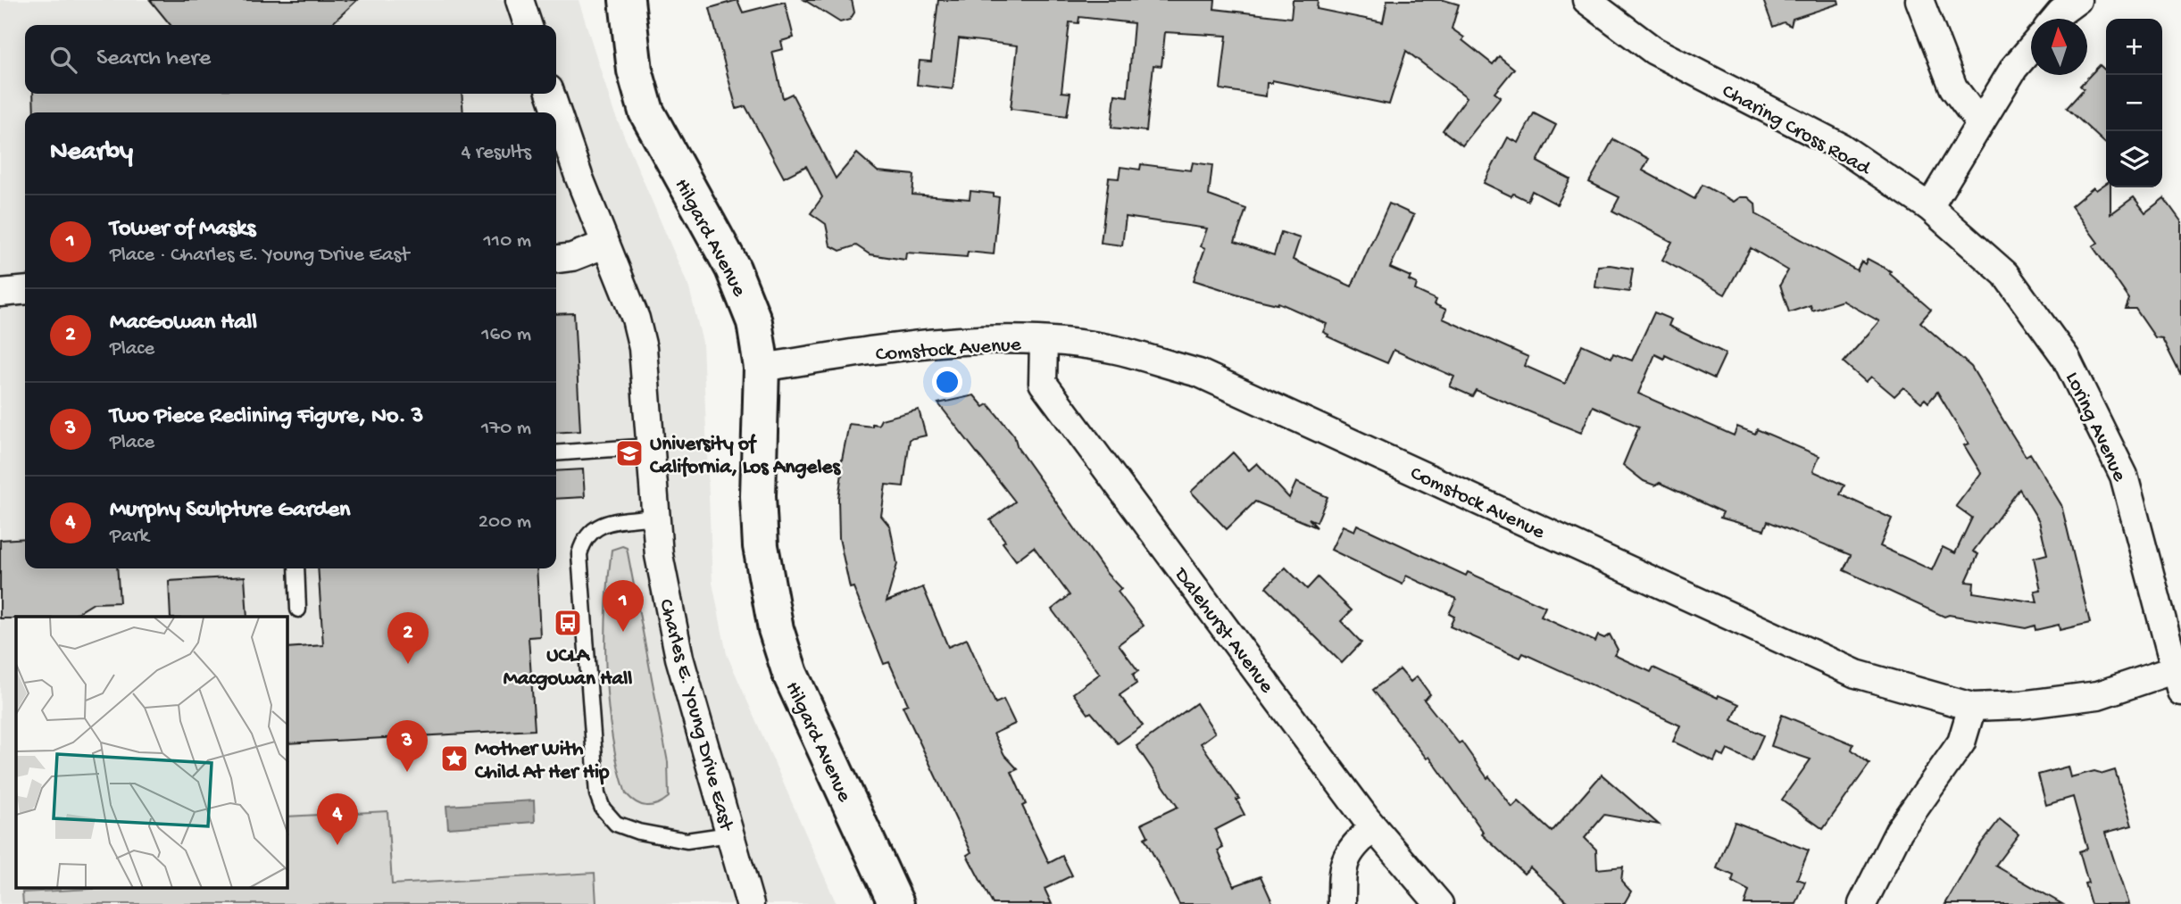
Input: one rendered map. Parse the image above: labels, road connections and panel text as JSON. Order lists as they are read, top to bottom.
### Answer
{
  "streets": {
    "street": [
      "Charing Cross Road",
      "Hilgard Avenue",
      "Comstock Avenue",
      "Loring Avenue",
      "Dalehurst Avenue",
      "Charles E. Young Drive East"
    ]
  },
  "crossings": [
    ["Charing Cross Road", "Loring Avenue"],
    ["Hilgard Avenue", "Comstock Avenue"],
    ["Comstock Avenue", "Loring Avenue"],
    ["Comstock Avenue", "Dalehurst Avenue"]
  ],
  "places": {
    "school or university": ["University of California, Los Angeles"],
    "bus stop": ["UCLA Macgowan Hall"],
    "place": ["Mother With Child At Her Hip"]
  },
  "north": "top",
  "page": {
    "map_buttons": ["+", "−"],
    "search": "Search here",
    "heading": ["Nearby", "4 results"],
    "list": [
      {
        "mark": "1",
        "name": "Tower of Masks",
        "note": "Place · Charles E. Young Drive East",
        "value": "110 m"
      },
      {
        "mark": "2",
        "name": "MacGowan Hall",
        "note": "Place",
        "value": "160 m"
      },
      {
        "mark": "3",
        "name": "Two Piece Reclining Figure, No. 3",
        "note": "Place",
        "value": "170 m"
      },
      {
        "mark": "4",
        "name": "Murphy Sculpture Garden",
        "note": "Park",
        "value": "200 m"
      }
    ],
    "pins": [
      "1",
      "2",
      "3",
      "4"
    ]
  }
}
